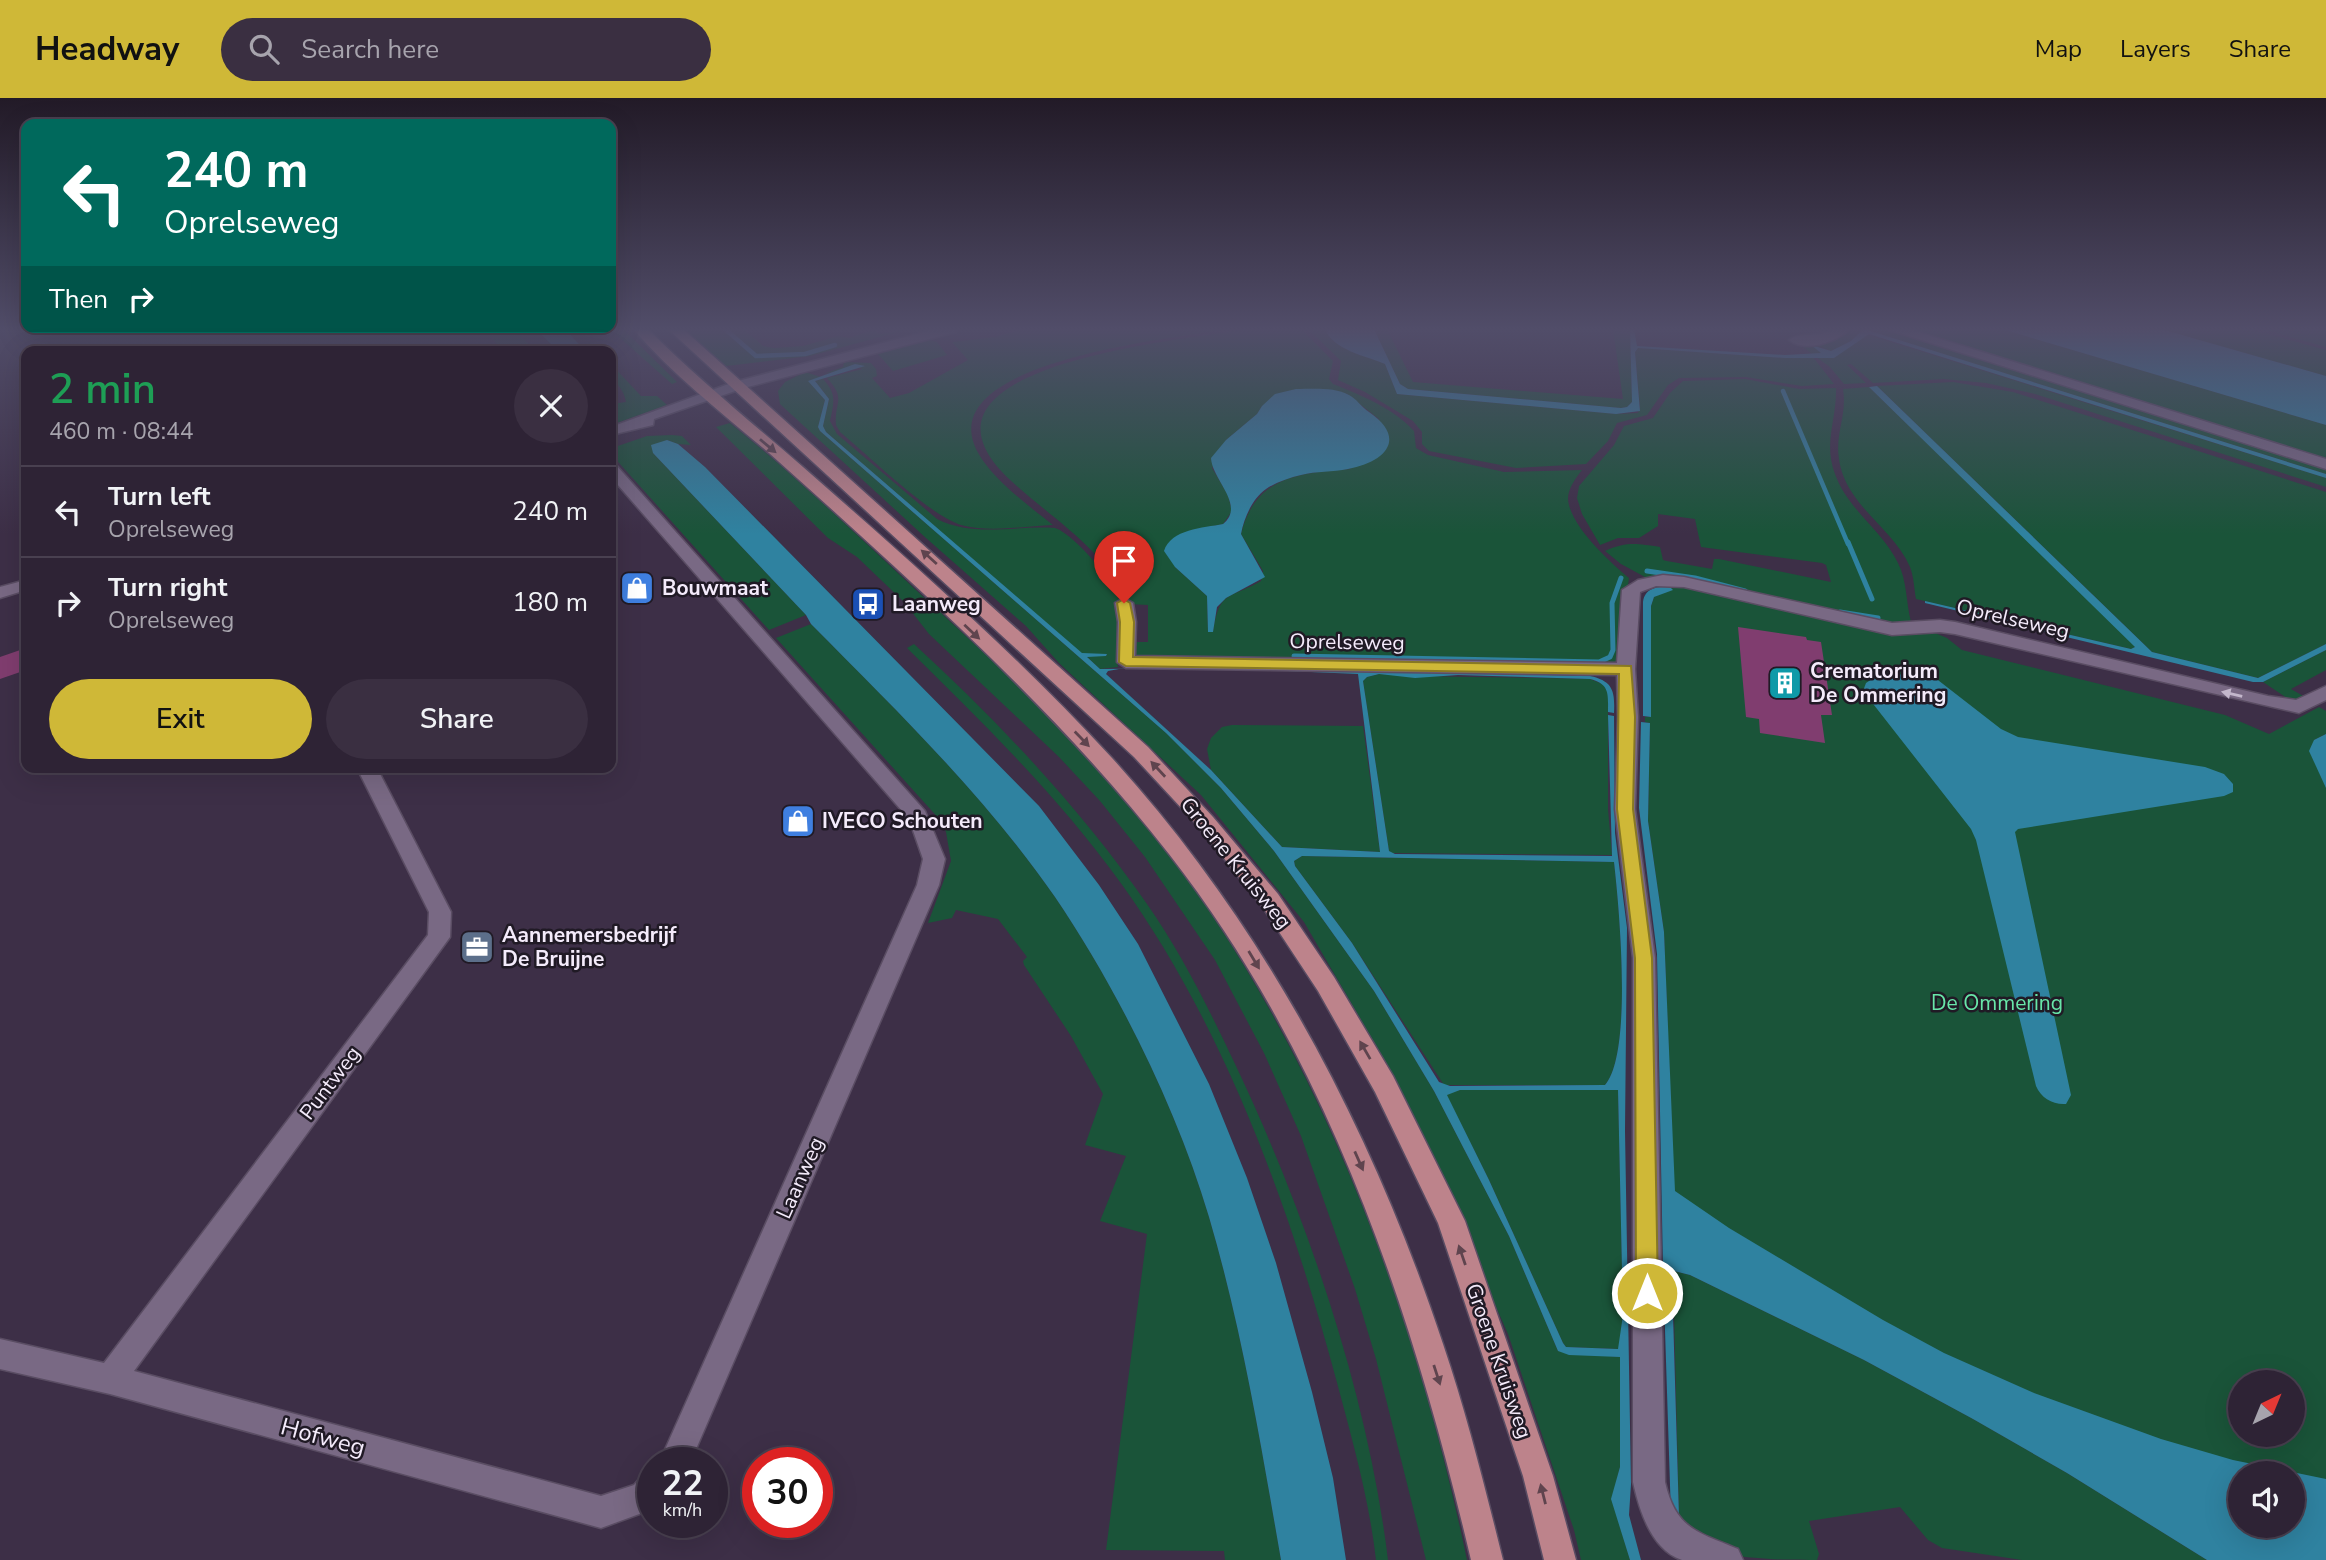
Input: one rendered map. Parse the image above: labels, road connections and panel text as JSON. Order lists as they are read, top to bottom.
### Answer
{
  "streets": {
    "main road": ["Groene Kruisweg"],
    "street": [
      "Oprelseweg",
      "Puntweg",
      "Laanweg",
      "Hofweg"
    ]
  },
  "crossings": [
    ["Puntweg", "Hofweg"]
  ],
  "one_way": ["Oprelseweg"],
  "parks": ["De Ommering"],
  "places": {
    "shop": ["Bouwmaat", "IVECO Schouten"],
    "bus stop": ["Laanweg"],
    "building": ["Crematorium De Ommering"],
    "office": ["Aannemersbedrijf De Bruijne"]
  },
  "north": "top right",
  "page": {
    "header": "Headway",
    "search": "Search here",
    "nav": ["Map", "Layers", "Share"],
    "turn": ["240 m", "Oprelseweg"],
    "then": "Then",
    "heading": ["2 min", "460 m · 08:44"],
    "list": [
      {
        "name": "Turn left",
        "note": "Oprelseweg",
        "value": "240 m"
      },
      {
        "name": "Turn right",
        "note": "Oprelseweg",
        "value": "180 m"
      }
    ],
    "buttons": ["Exit", "Share"],
    "speed": "22 km/h",
    "limit": "30"
  }
}
